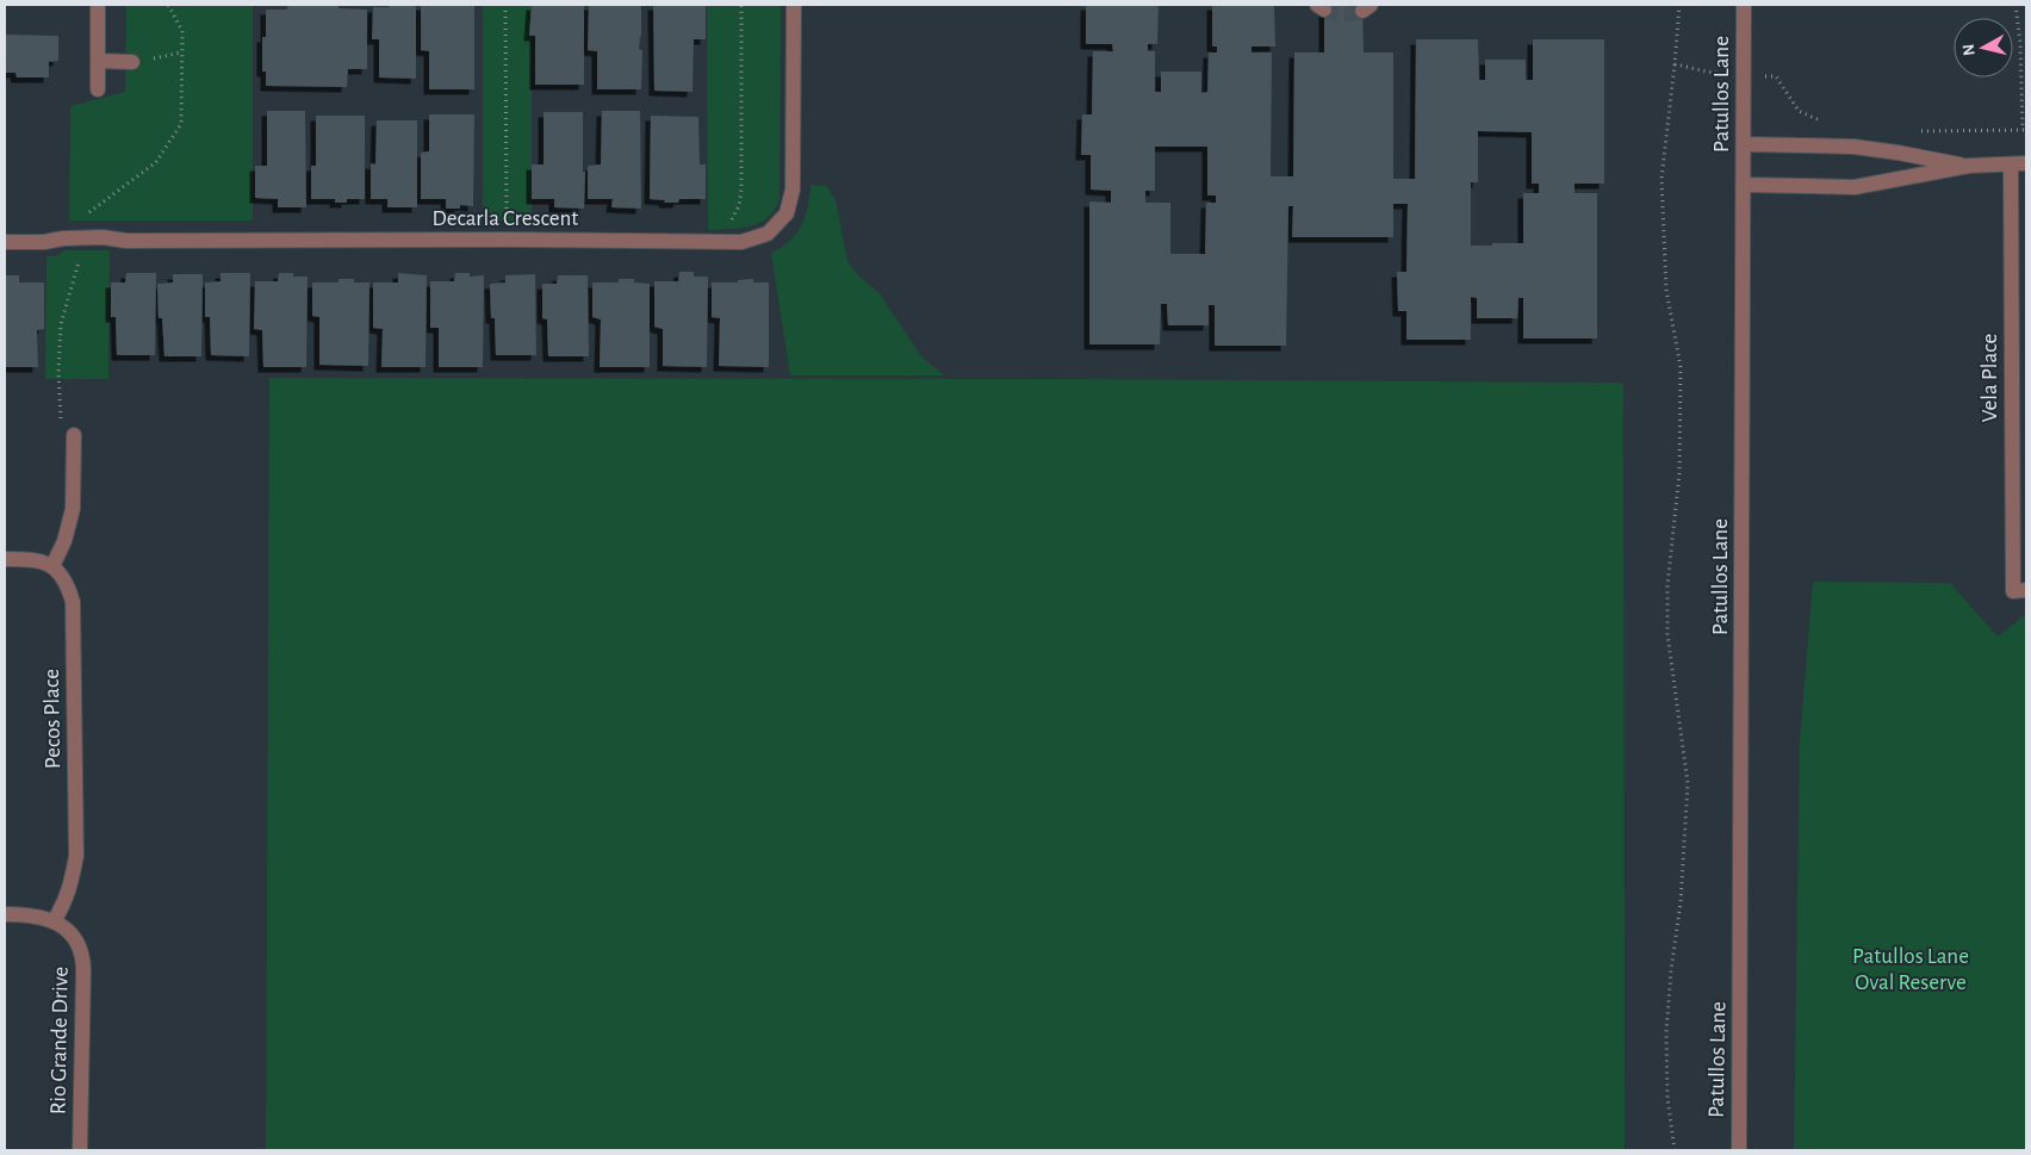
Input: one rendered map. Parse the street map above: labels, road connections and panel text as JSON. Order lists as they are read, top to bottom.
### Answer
{
  "streets": {
    "street": [
      "Patullos Lane",
      "Decarla Crescent",
      "Vela Place",
      "Pecos Place",
      "Rio Grande Drive"
    ]
  },
  "crossings": [
    ["Pecos Place", "Rio Grande Drive"]
  ],
  "parks": ["Patullos Lane Oval Reserve"],
  "north": "left"
}
